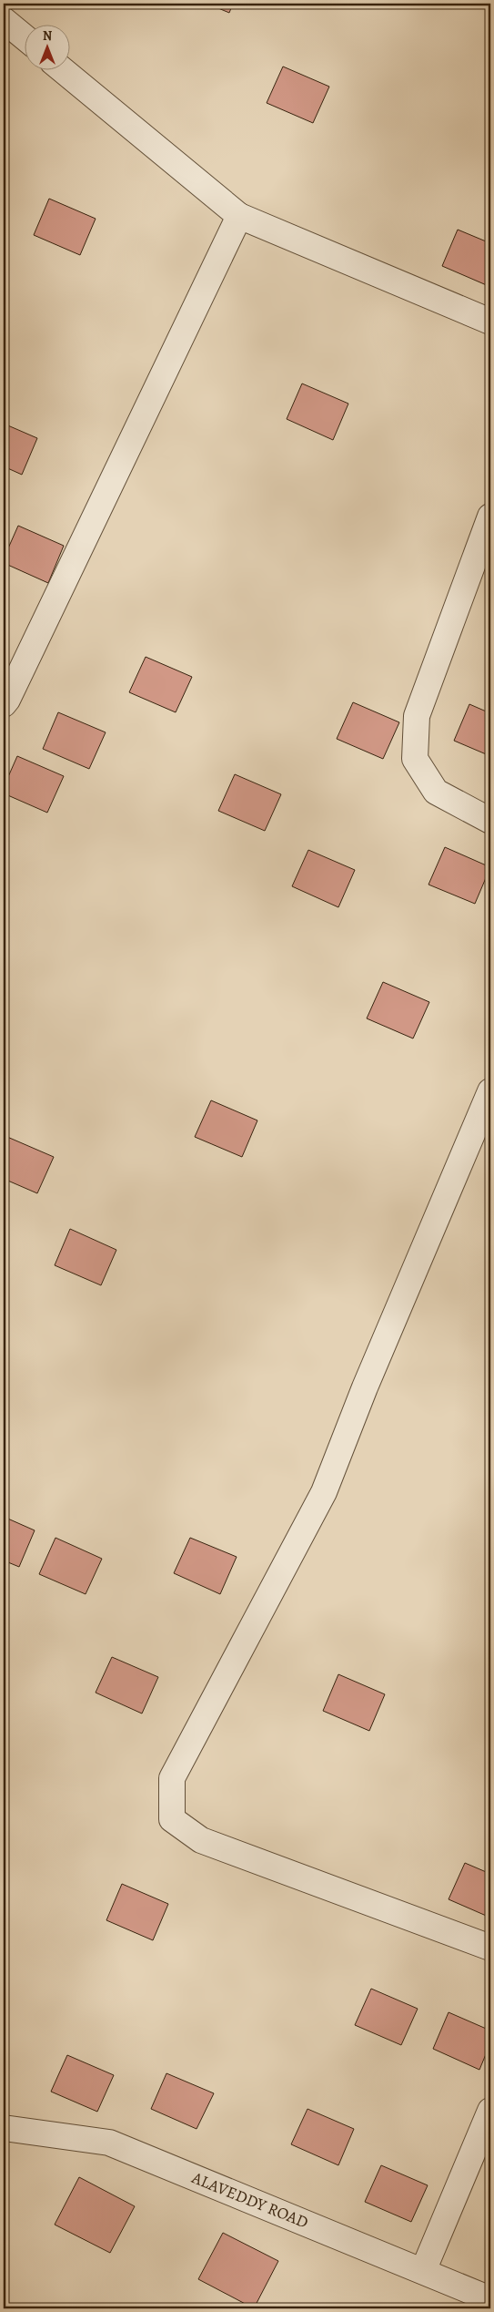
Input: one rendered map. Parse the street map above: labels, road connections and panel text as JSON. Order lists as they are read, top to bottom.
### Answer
{
  "streets": {
    "street": ["ALAVEDDY ROAD"]
  },
  "north": "top"
}
